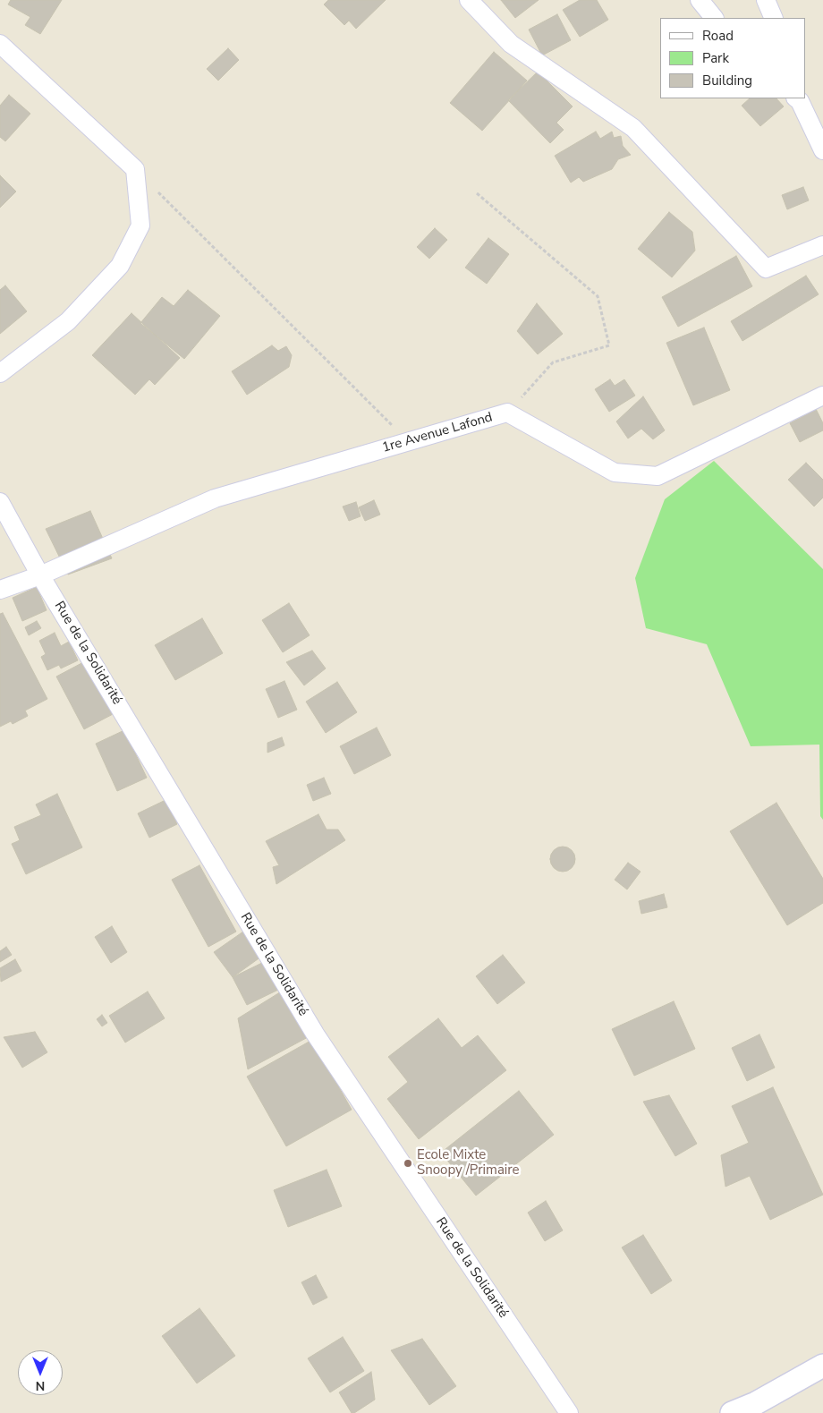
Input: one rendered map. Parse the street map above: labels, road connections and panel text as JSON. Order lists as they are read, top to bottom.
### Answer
{
  "streets": {
    "street": ["1re Avenue Lafond", "Rue de la Solidarité"]
  },
  "crossings": [
    ["1re Avenue Lafond", "Rue de la Solidarité"]
  ],
  "places": ["Ecole Mixte Snoopy /Primaire"],
  "legend": ["Road", "Park", "Building"],
  "north": "bottom"
}
